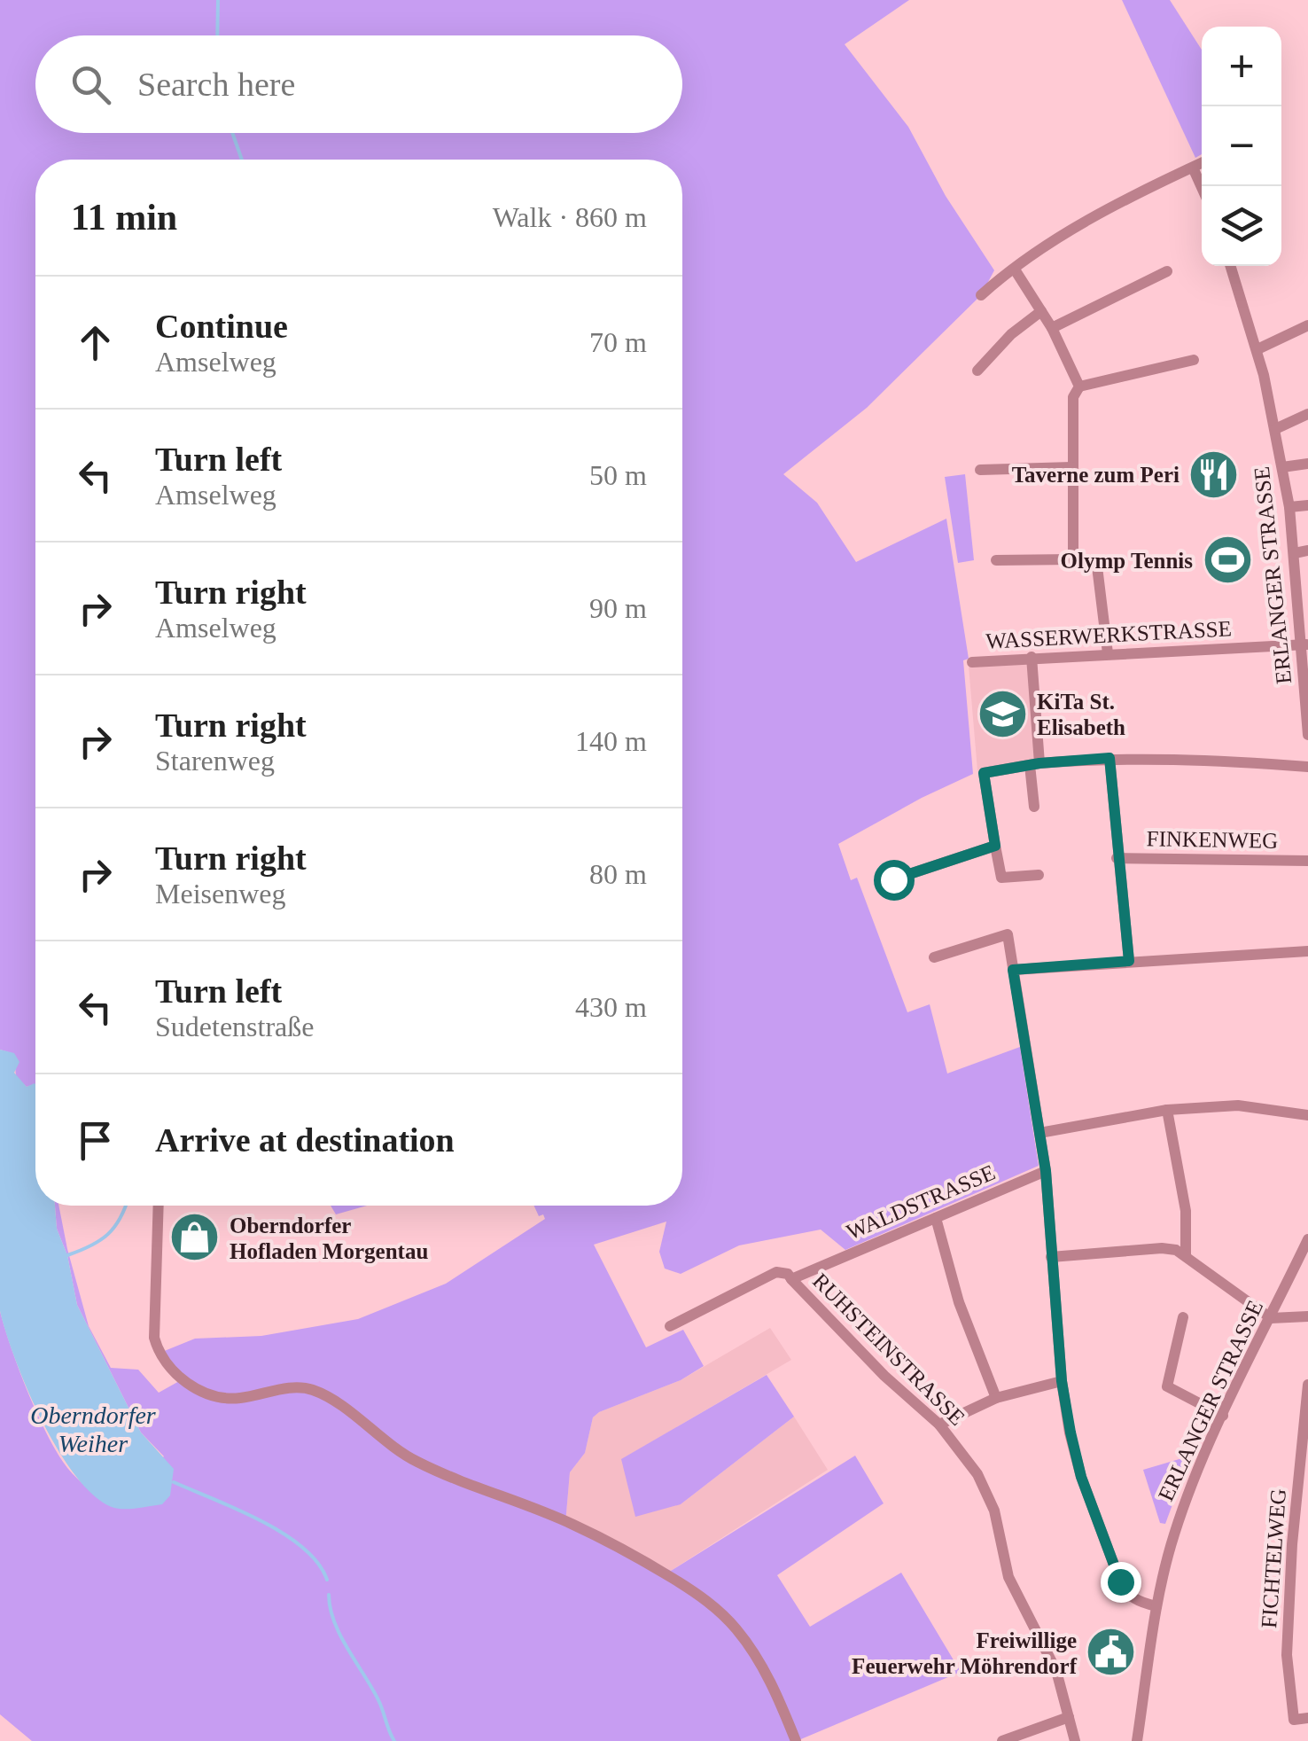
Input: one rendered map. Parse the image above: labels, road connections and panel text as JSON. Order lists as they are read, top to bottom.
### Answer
{
  "streets": {
    "street": [
      "ERLANGER STRASSE",
      "WASSERWERKSTRASSE",
      "FINKENWEG",
      "WALDSTRASSE",
      "RUHSTEINSTRASSE",
      "FICHTELWEG"
    ]
  },
  "crossings": [
    ["ERLANGER STRASSE", "WASSERWERKSTRASSE"],
    ["WALDSTRASSE", "RUHSTEINSTRASSE"]
  ],
  "water": ["Oberndorfer Weiher"],
  "places": {
    "restaurant": ["Taverne zum Peri"],
    "sports": ["Olymp Tennis"],
    "school or university": ["KiTa St. Elisabeth"],
    "shop": ["Oberndorfer Hofladen Morgentau"],
    "public building": ["Freiwillige Feuerwehr Möhrendorf"]
  },
  "page": {
    "map_buttons": ["+", "−"],
    "search": "Search here",
    "heading": ["11 min", "Walk · 860 m"],
    "list": [
      ["Continue", "Amselweg", "70 m"],
      ["Turn left", "Amselweg", "50 m"],
      ["Turn right", "Amselweg", "90 m"],
      ["Turn right", "Starenweg", "140 m"],
      ["Turn right", "Meisenweg", "80 m"],
      ["Turn left", "Sudetenstraße", "430 m"],
      "Arrive at destination"
    ]
  }
}
